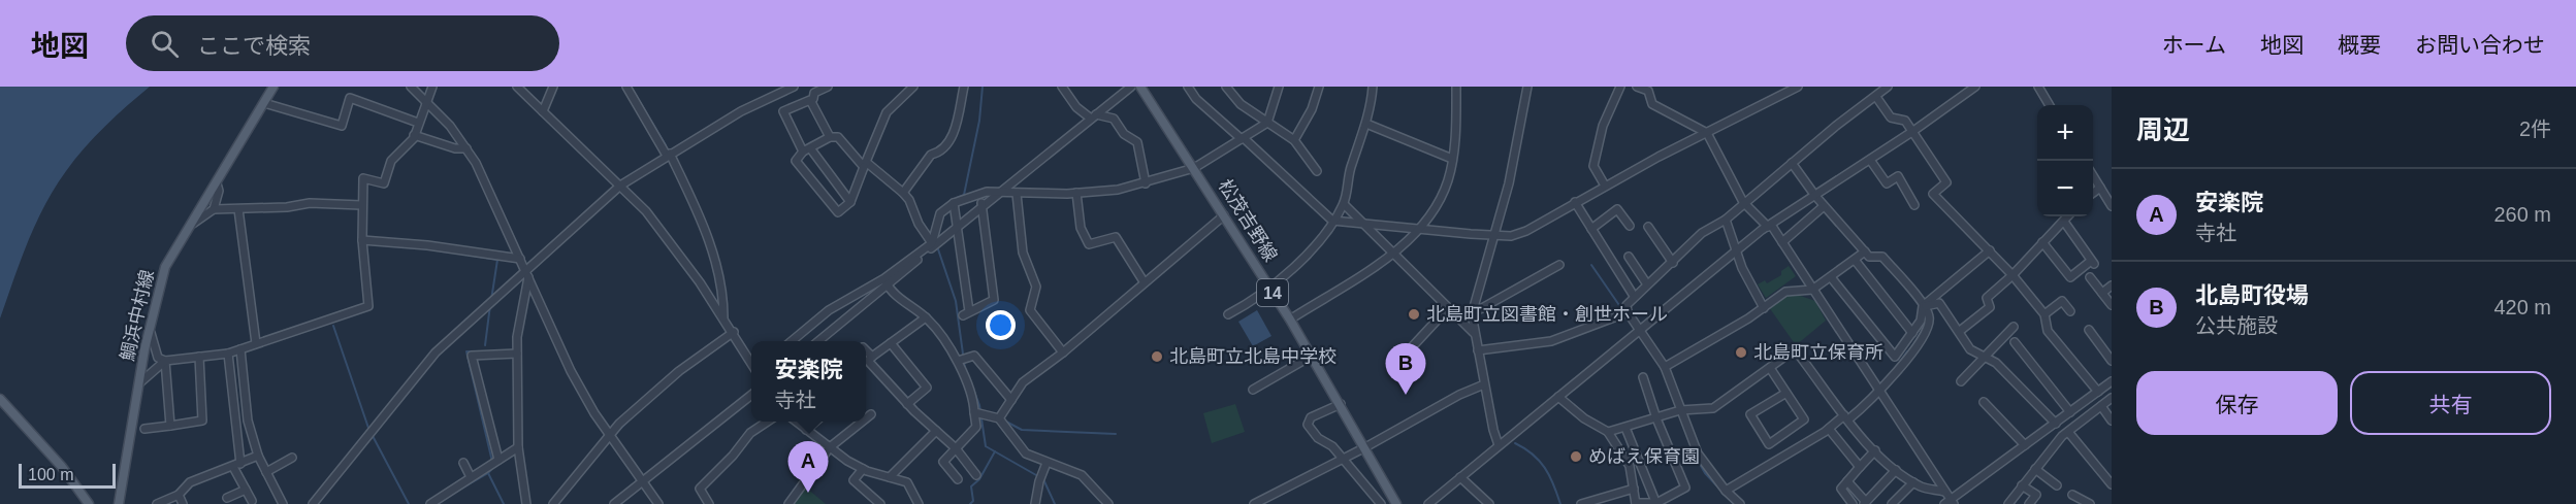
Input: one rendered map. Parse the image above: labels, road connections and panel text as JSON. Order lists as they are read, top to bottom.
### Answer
{
  "streets": {
    "main road": ["松茂吉野線", "14", "鯛浜中村線"]
  },
  "places": [
    "北島町立図書館・創世ホール",
    "北島町立保育所",
    "北島町立北島中学校",
    "めばえ保育園"
  ],
  "scale_bar": "100 m",
  "page": {
    "header": "地図",
    "search": "ここで検索",
    "nav": [
      "ホーム",
      "地図",
      "概要",
      "お問い合わせ"
    ],
    "heading": ["周辺", "2件"],
    "map_buttons": ["+", "−"],
    "list": [
      {
        "mark": "A",
        "name": "安楽院",
        "note": "寺社",
        "value": "260 m"
      },
      {
        "mark": "B",
        "name": "北島町役場",
        "note": "公共施設",
        "value": "420 m"
      }
    ],
    "popup": ["安楽院", "寺社"],
    "pins": ["B", "A"],
    "buttons": ["保存", "共有"],
    "scale": "100 m"
  }
}
